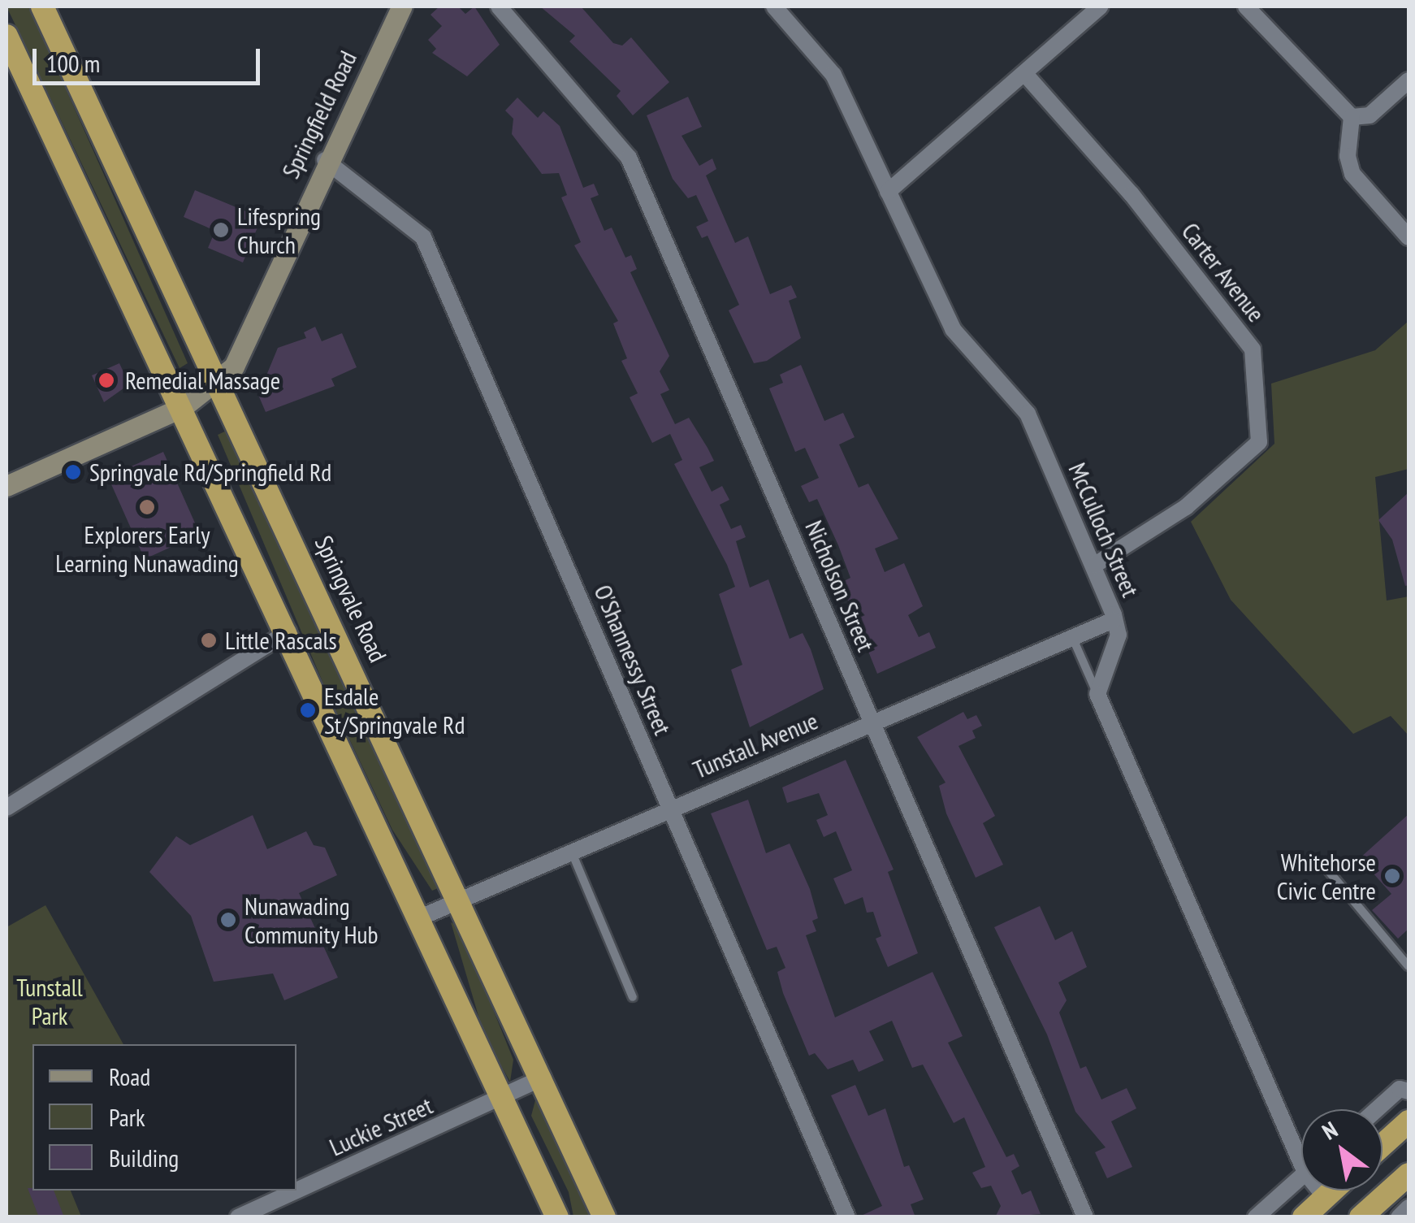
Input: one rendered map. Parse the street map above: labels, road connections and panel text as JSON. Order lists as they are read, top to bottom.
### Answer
{
  "streets": {
    "highway": ["Springvale Road"],
    "main road": ["Springfield Road"],
    "street": [
      "Carter Avenue",
      "McCulloch Street",
      "Nicholson Street",
      "O'Shannessy Street",
      "Tunstall Avenue",
      "Luckie Street"
    ]
  },
  "crossings": [
    ["Springfield Road", "Springvale Road"],
    ["Springfield Road", "O'Shannessy Street"],
    ["Carter Avenue", "McCulloch Street"],
    ["McCulloch Street", "Tunstall Avenue"],
    ["Nicholson Street", "Tunstall Avenue"],
    ["Springvale Road", "Tunstall Avenue"],
    ["Springvale Road", "Luckie Street"],
    ["O'Shannessy Street", "Tunstall Avenue"]
  ],
  "parks": ["Tunstall Park"],
  "places": [
    "Lifespring Church",
    "Remedial Massage",
    "Springvale Rd/Springfield Rd",
    "Explorers Early Learning Nunawading",
    "Little Rascals",
    "Esdale St/Springvale Rd",
    "Whitehorse Civic Centre",
    "Nunawading Community Hub"
  ],
  "legend": ["Road", "Park", "Building"],
  "scale_bar": "100 m",
  "north": "top left"
}
